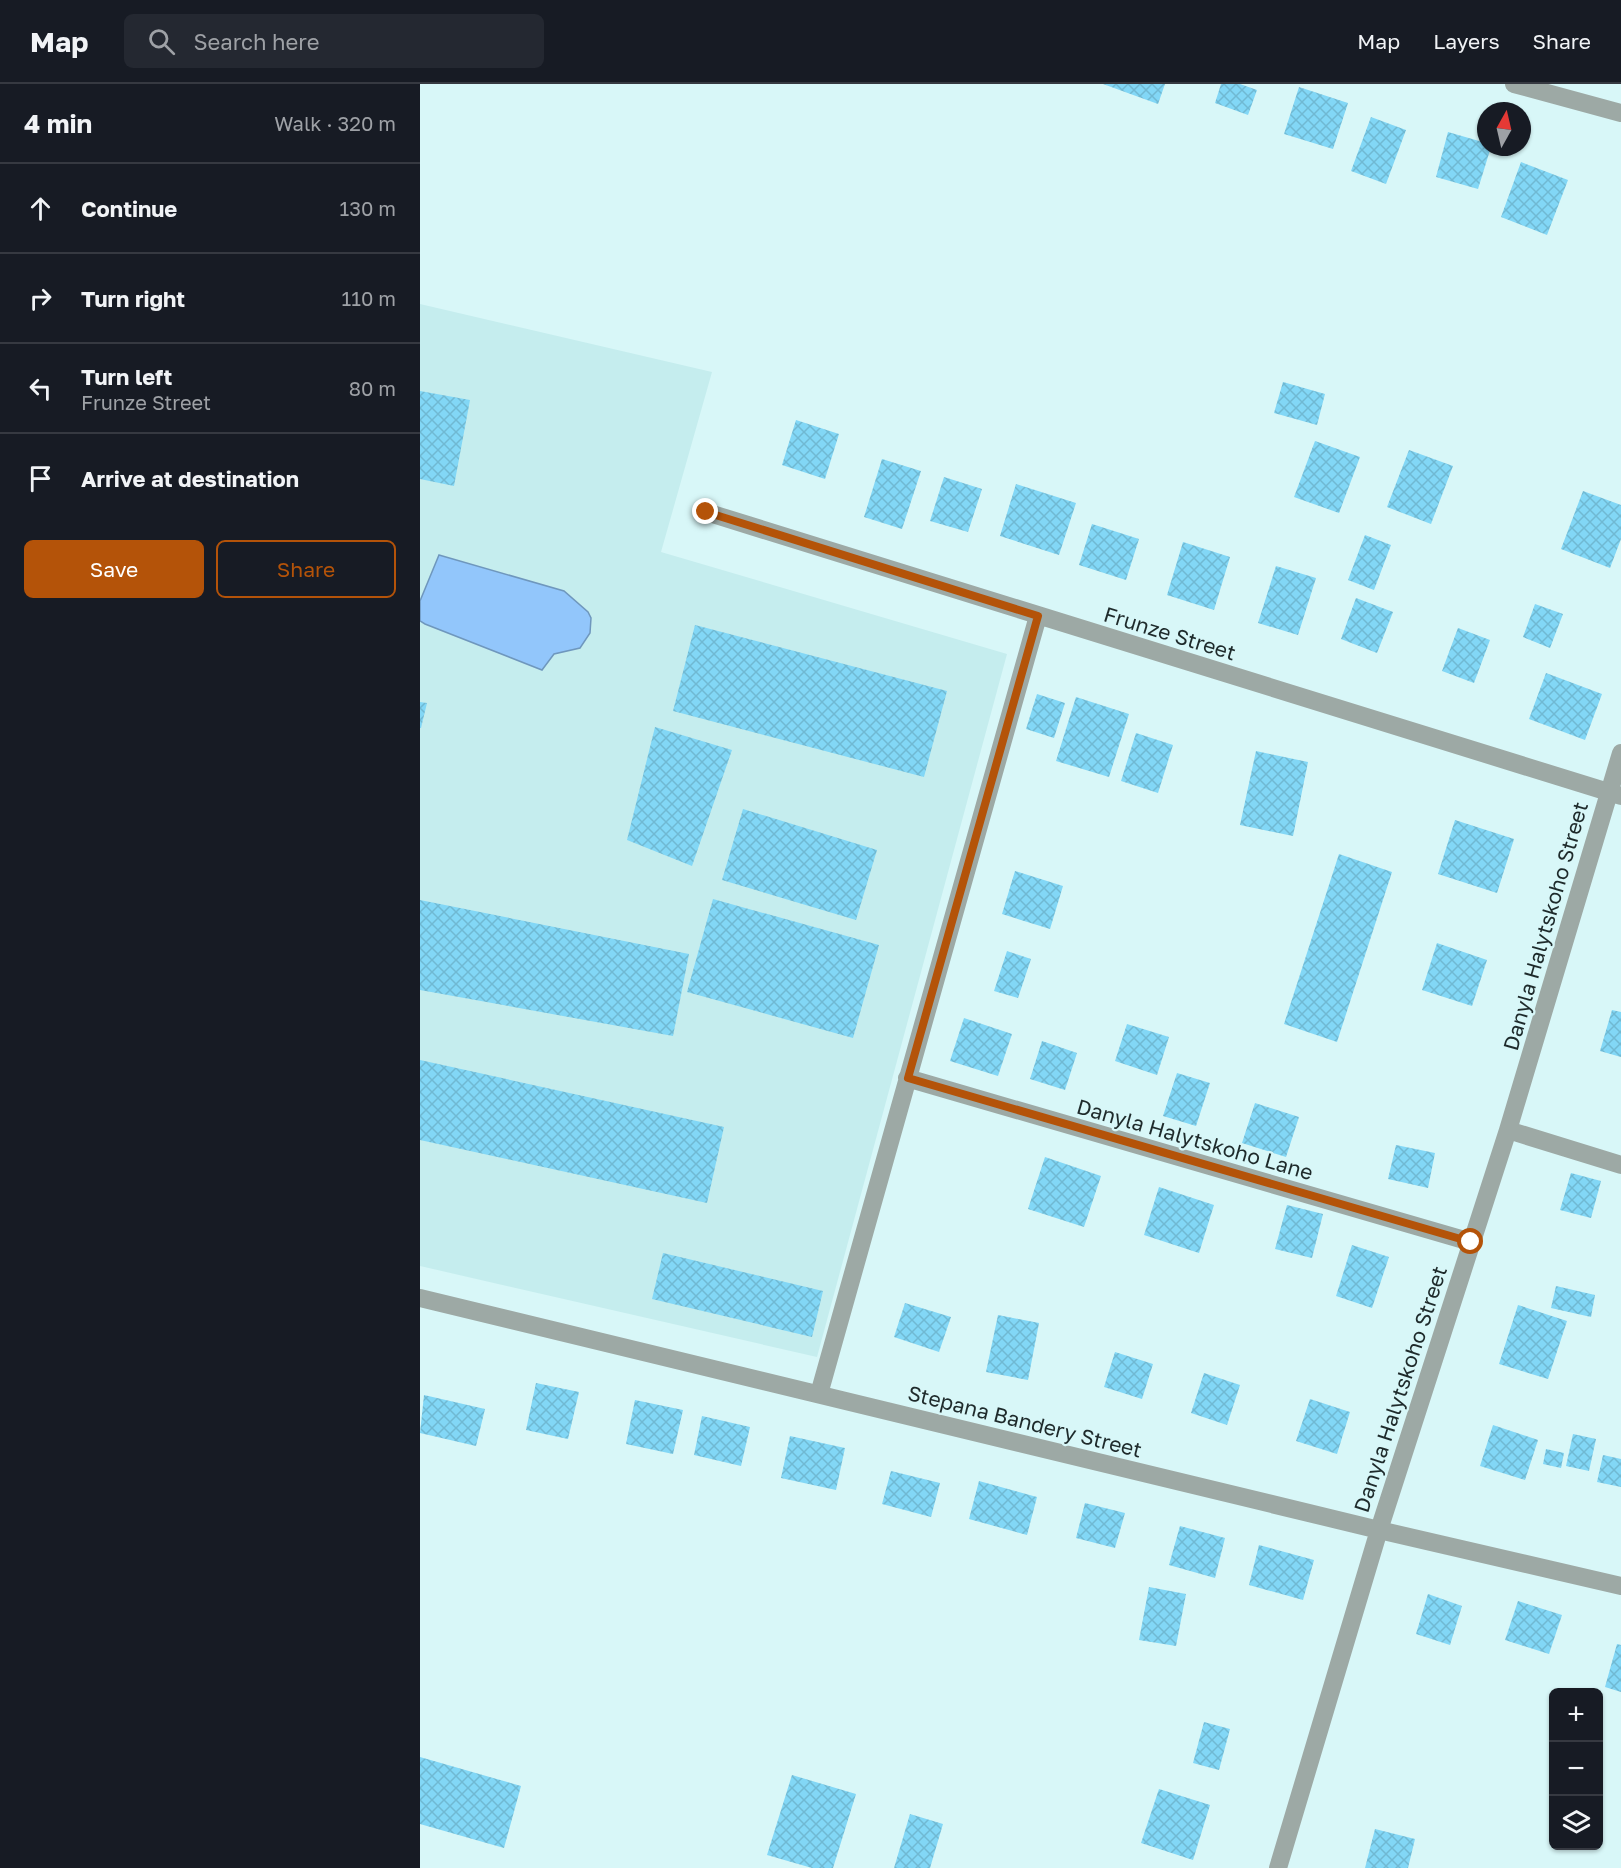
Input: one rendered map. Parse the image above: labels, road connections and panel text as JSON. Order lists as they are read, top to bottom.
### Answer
{
  "streets": {
    "street": [
      "Frunze Street",
      "Danyla Halytskoho Street",
      "Danyla Halytskoho Lane",
      "Stepana Bandery Street"
    ]
  },
  "crossings": [
    ["Frunze Street", "Danyla Halytskoho Street"],
    ["Danyla Halytskoho Street", "Danyla Halytskoho Lane"],
    ["Danyla Halytskoho Street", "Stepana Bandery Street"]
  ],
  "north": "top",
  "page": {
    "header": "Map",
    "search": "Search here",
    "nav": ["Map", "Layers", "Share"],
    "heading": ["4 min", "Walk · 320 m"],
    "list": [
      ["Continue", "130 m"],
      ["Turn right", "110 m"],
      ["Turn left", "Frunze Street", "80 m"],
      "Arrive at destination"
    ],
    "buttons": ["Save", "Share"],
    "map_buttons": ["+", "−"]
  }
}
